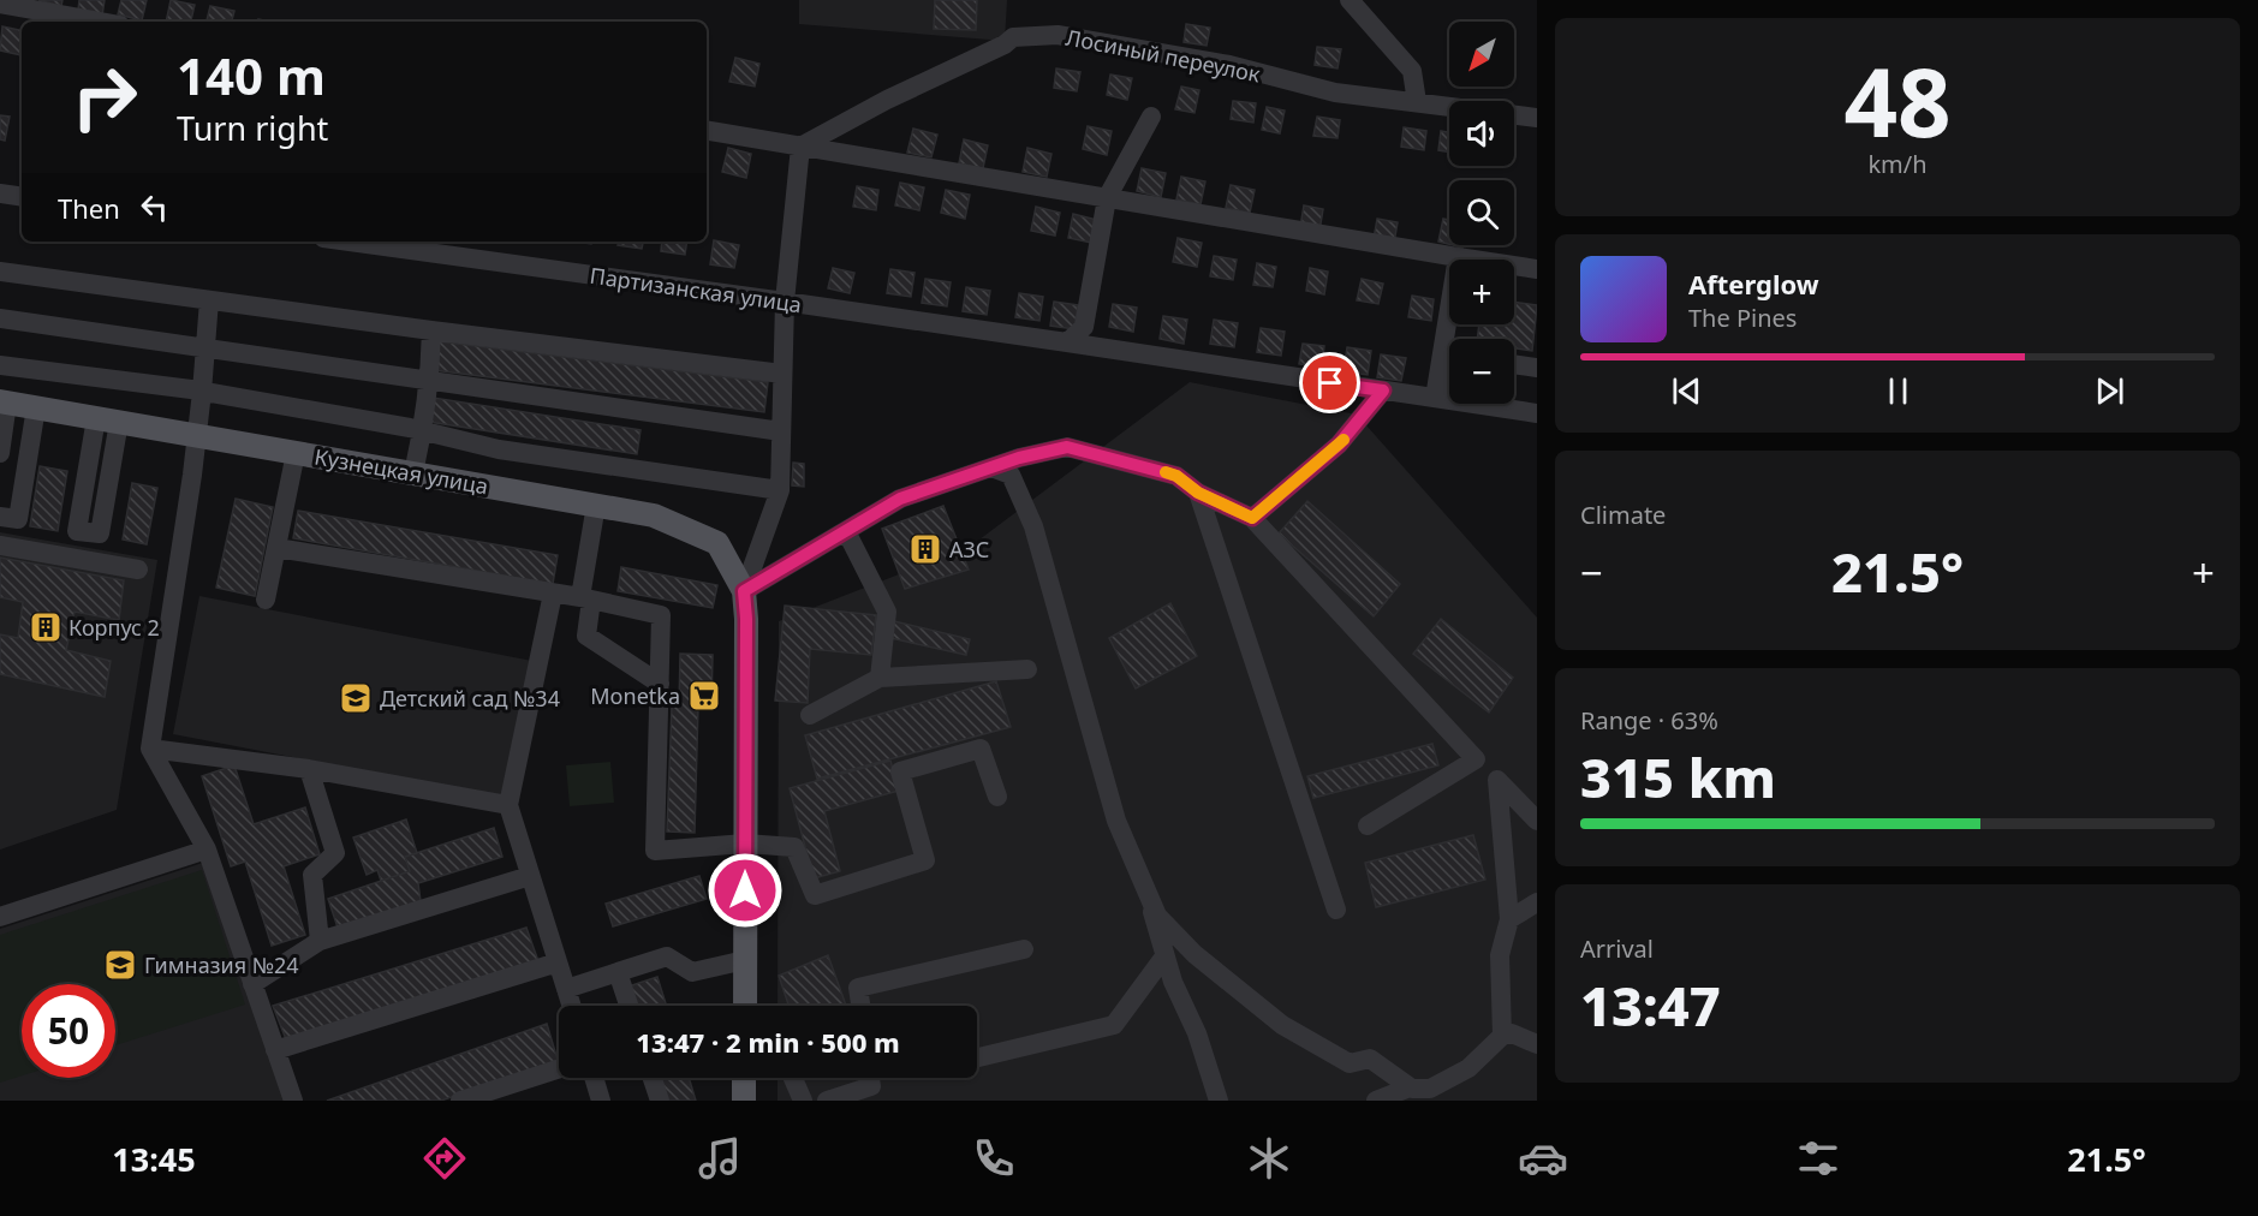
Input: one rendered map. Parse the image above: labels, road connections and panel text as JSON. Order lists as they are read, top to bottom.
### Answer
{
  "streets": {
    "main road": ["Кузнецкая улица"],
    "street": ["Лосиный переулок", "Партизанская улица"]
  },
  "places": {
    "building": ["АЗС", "Корпус 2"],
    "supermarket": ["Monetka"],
    "school or university": ["Детский сад №34", "Гимназия №24"]
  },
  "north": "bottom left",
  "page": {
    "tile": [
      ["48", "km/h"],
      "Climate",
      ["Range · 63%", "315 km"],
      ["Arrival", "13:47"]
    ],
    "map_buttons": ["+", "−"],
    "turn": ["140 m", "Turn right"],
    "then": "Then",
    "song": ["Afterglow", "The Pines"],
    "heat": ["−", "21.5°", "+"],
    "limit": "50",
    "trip": "13:47 · 2 min · 500 m",
    "tabs": ["13:45", "21.5°"]
  }
}
